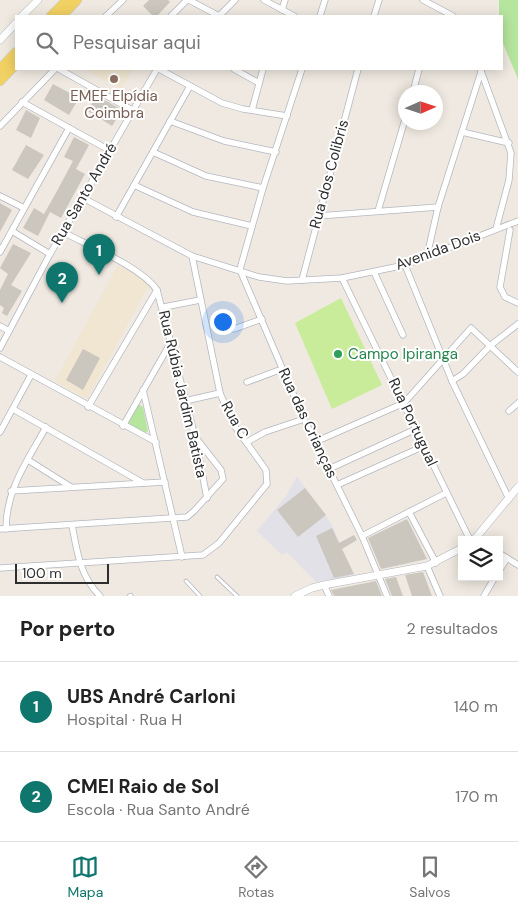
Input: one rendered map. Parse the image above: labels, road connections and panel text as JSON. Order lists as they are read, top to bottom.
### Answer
{
  "streets": {
    "street": [
      "Rua dos Colibris",
      "Rua Santo André",
      "Avenida Dois",
      "Rua Rúbia Jardim Batista",
      "Rua C",
      "Rua Portugual",
      "Rua das Crianças"
    ]
  },
  "crossings": [
    ["Rua dos Colibris", "Avenida Dois"],
    ["Rua Santo André", "Avenida Dois"],
    ["Avenida Dois", "Rua C"],
    ["Avenida Dois", "Rua Portugual"],
    ["Avenida Dois", "Rua das Crianças"]
  ],
  "places": ["EMEF Elpídia Coimbra", "Campo Ipiranga"],
  "scale_bar": "100 m",
  "north": "right",
  "page": {
    "search": "Pesquisar aqui",
    "pins": ["1", "2"],
    "scale": "100 m",
    "heading": ["Por perto", "2 resultados"],
    "list": [
      {
        "mark": "1",
        "name": "UBS André Carloni",
        "note": "Hospital · Rua H",
        "value": "140 m"
      },
      {
        "mark": "2",
        "name": "CMEI Raio de Sol",
        "note": "Escola · Rua Santo André",
        "value": "170 m"
      }
    ],
    "nav": ["Mapa", "Rotas", "Salvos"]
  }
}
